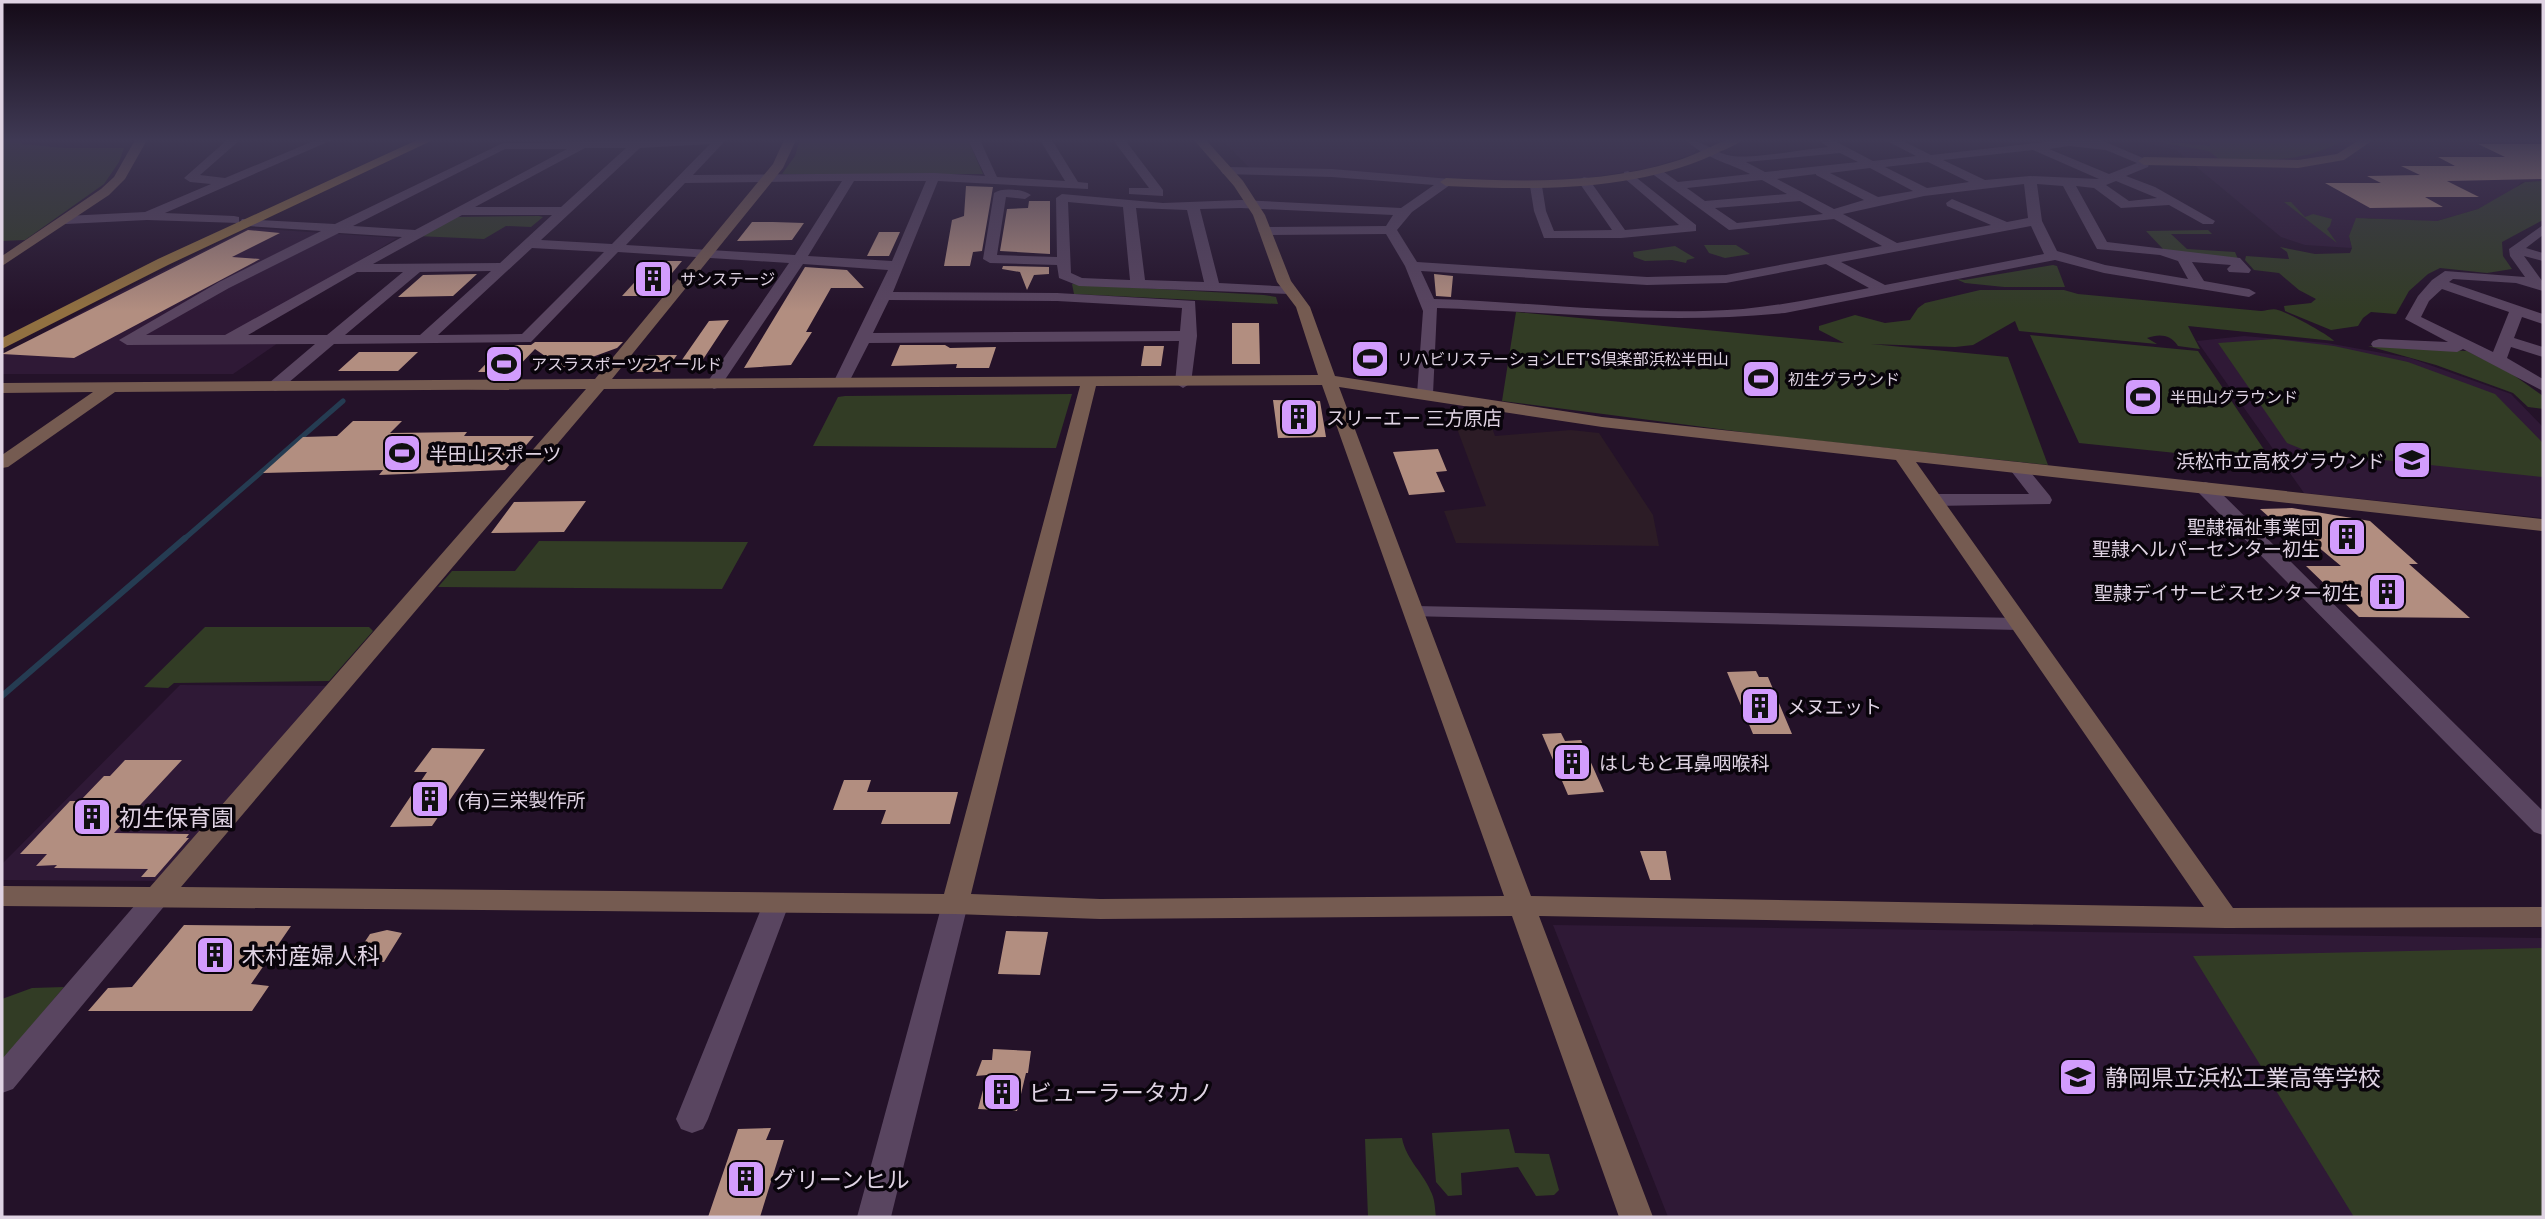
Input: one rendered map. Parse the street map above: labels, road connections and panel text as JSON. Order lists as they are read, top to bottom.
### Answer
{
  "places": {
    "building": [
      "サンステージ",
      "スリーエー 三方原店",
      "聖隷福祉事業団 聖隷ヘルパーセンター初生",
      "聖隷デイサービスセンター初生",
      "メヌエット",
      "はしもと耳鼻咽喉科",
      "(有)三栄製作所",
      "初生保育園",
      "木村産婦人科",
      "ビューラータカノ",
      "グリーンヒル"
    ],
    "sports": [
      "リハビリステーションLET’S倶楽部浜松半田山",
      "アスラスポーツフィールド",
      "初生グラウンド",
      "半田山グラウンド",
      "半田山スポーツ"
    ],
    "school or university": ["浜松市立高校グラウンド", "静岡県立浜松工業高等学校"]
  }
}
